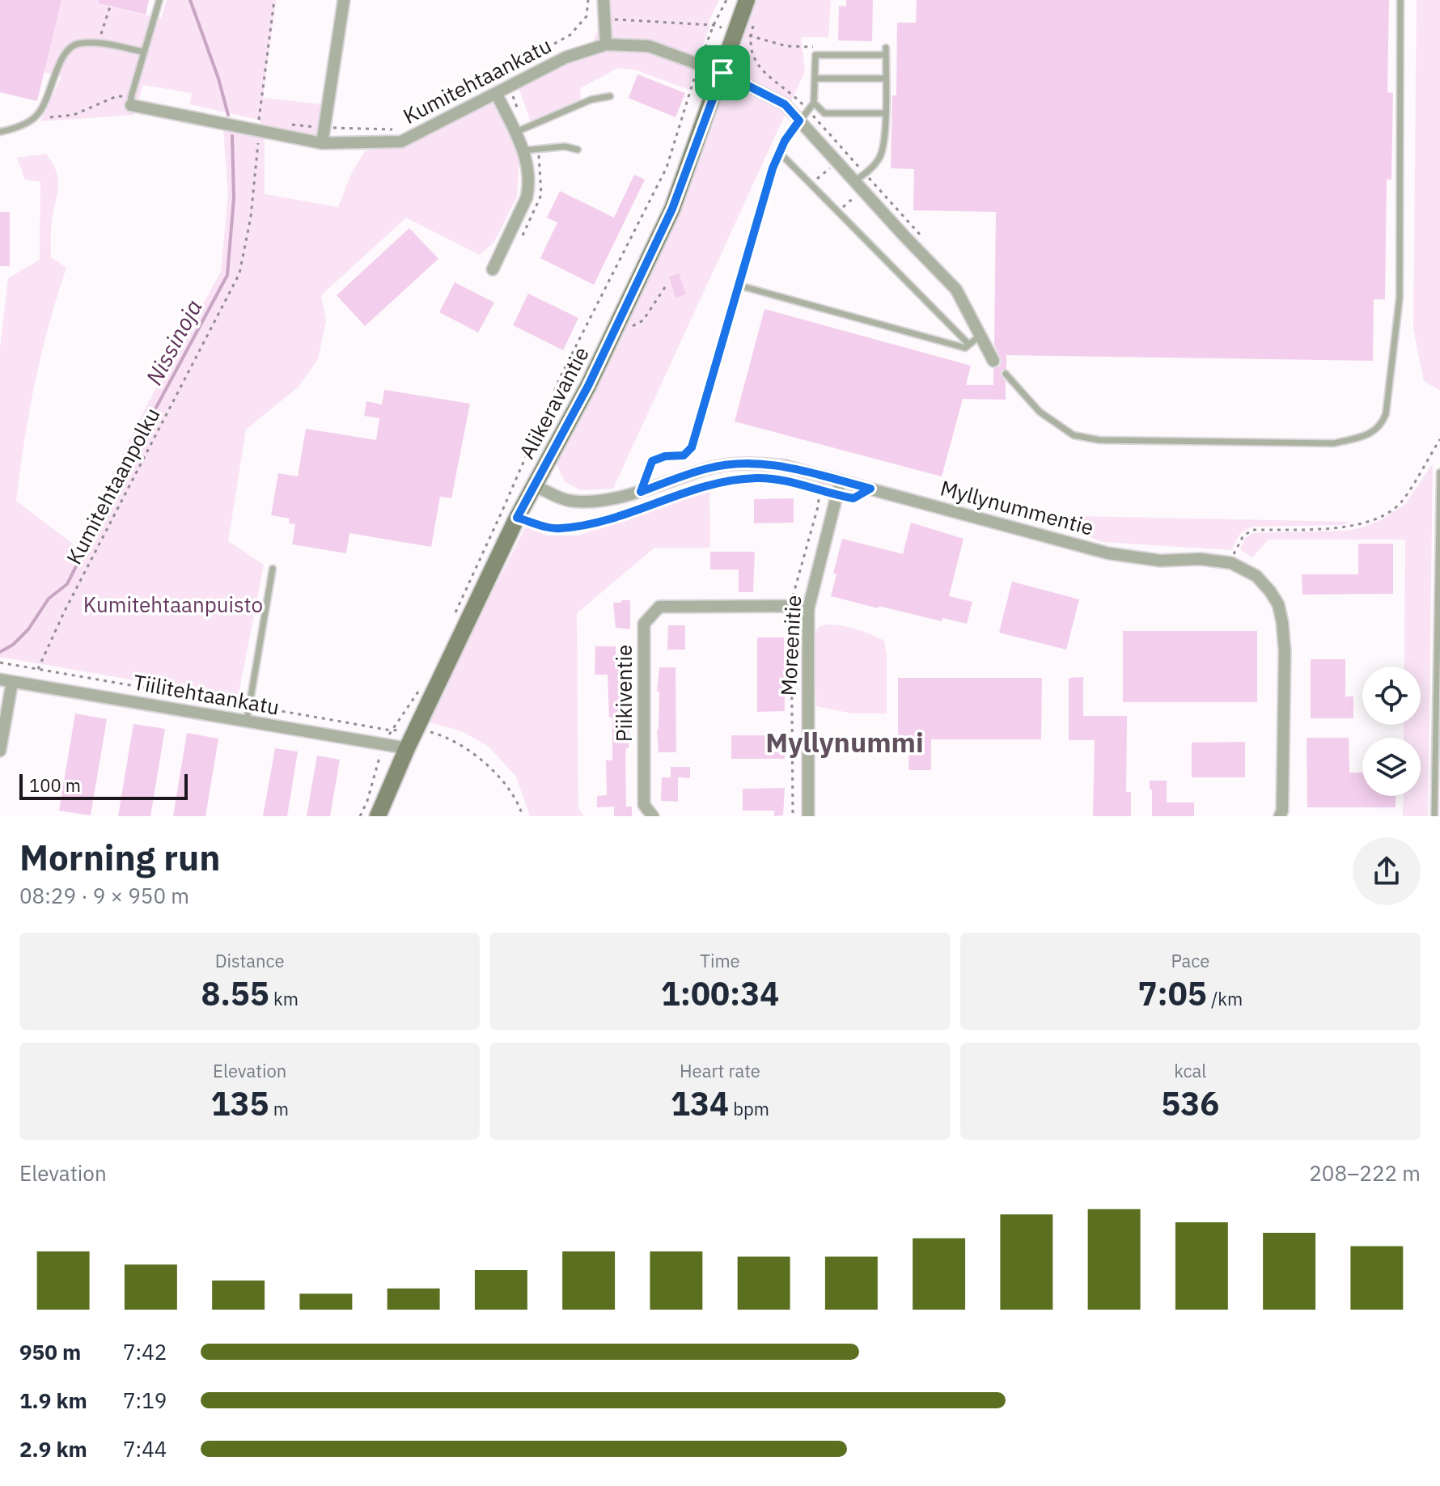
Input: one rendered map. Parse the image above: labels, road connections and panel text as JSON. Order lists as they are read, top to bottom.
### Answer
{
  "streets": {
    "street": [
      "Kumitehtaankatu",
      "Alikeravantie",
      "Myllynummentie",
      "Moreenitie",
      "Piikiventie",
      "Tiilitehtaankatu"
    ],
    "path": ["Kumitehtaanpolku"]
  },
  "crossings": [
    ["Kumitehtaankatu", "Alikeravantie"],
    ["Kumitehtaankatu", "Kumitehtaanpolku"],
    ["Alikeravantie", "Myllynummentie"],
    ["Alikeravantie", "Tiilitehtaankatu"],
    ["Myllynummentie", "Moreenitie"],
    ["Moreenitie", "Piikiventie"]
  ],
  "districts": ["Myllynummi"],
  "water": ["Nissinoja"],
  "parks": ["Kumitehtaanpuisto"],
  "scale_bar": "100 m",
  "page": {
    "scale": "100 m",
    "heading": ["Morning run", "08:29 · 9 × 950 m"],
    "stats": [
      ["Distance", "8.55 km"],
      ["Time", "1:00:34"],
      ["Pace", "7:05 /km"],
      ["Elevation", "135 m"],
      ["Heart rate", "134 bpm"],
      ["kcal", "536"]
    ],
    "chart": ["Elevation", "208–222 m"],
    "list": [
      {
        "name": "950 m",
        "note": "7:42"
      },
      {
        "name": "1.9 km",
        "note": "7:19"
      },
      {
        "name": "2.9 km",
        "note": "7:44"
      }
    ]
  }
}
